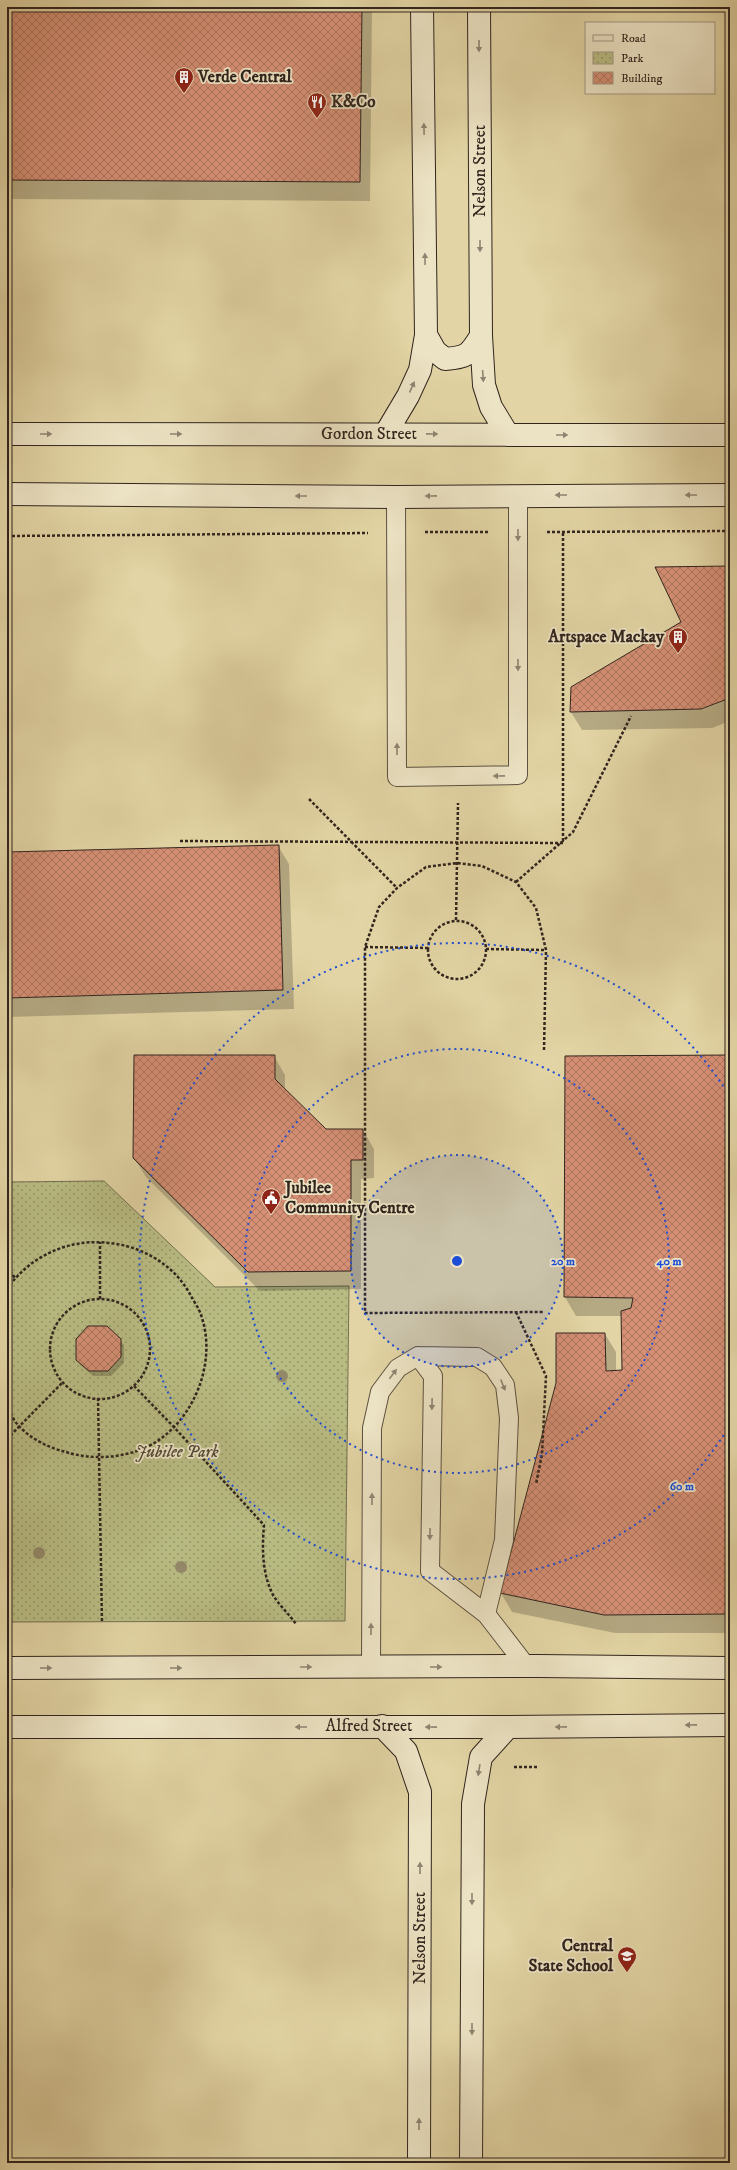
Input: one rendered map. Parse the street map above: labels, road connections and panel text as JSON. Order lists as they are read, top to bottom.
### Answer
{
  "streets": {
    "street": ["Nelson Street", "Gordon Street", "Alfred Street"]
  },
  "crossings": [
    ["Nelson Street", "Gordon Street"],
    ["Nelson Street", "Alfred Street"]
  ],
  "parks": ["Jubilee Park"],
  "places": {
    "building": ["Verde Central", "Artspace Mackay"],
    "restaurant": ["K&Co"],
    "public building": ["Jubilee Community Centre"],
    "school or university": ["Central State School"]
  },
  "legend": ["Road", "Park", "Building"],
  "rings": ["20 m", "40 m", "60 m"]
}
